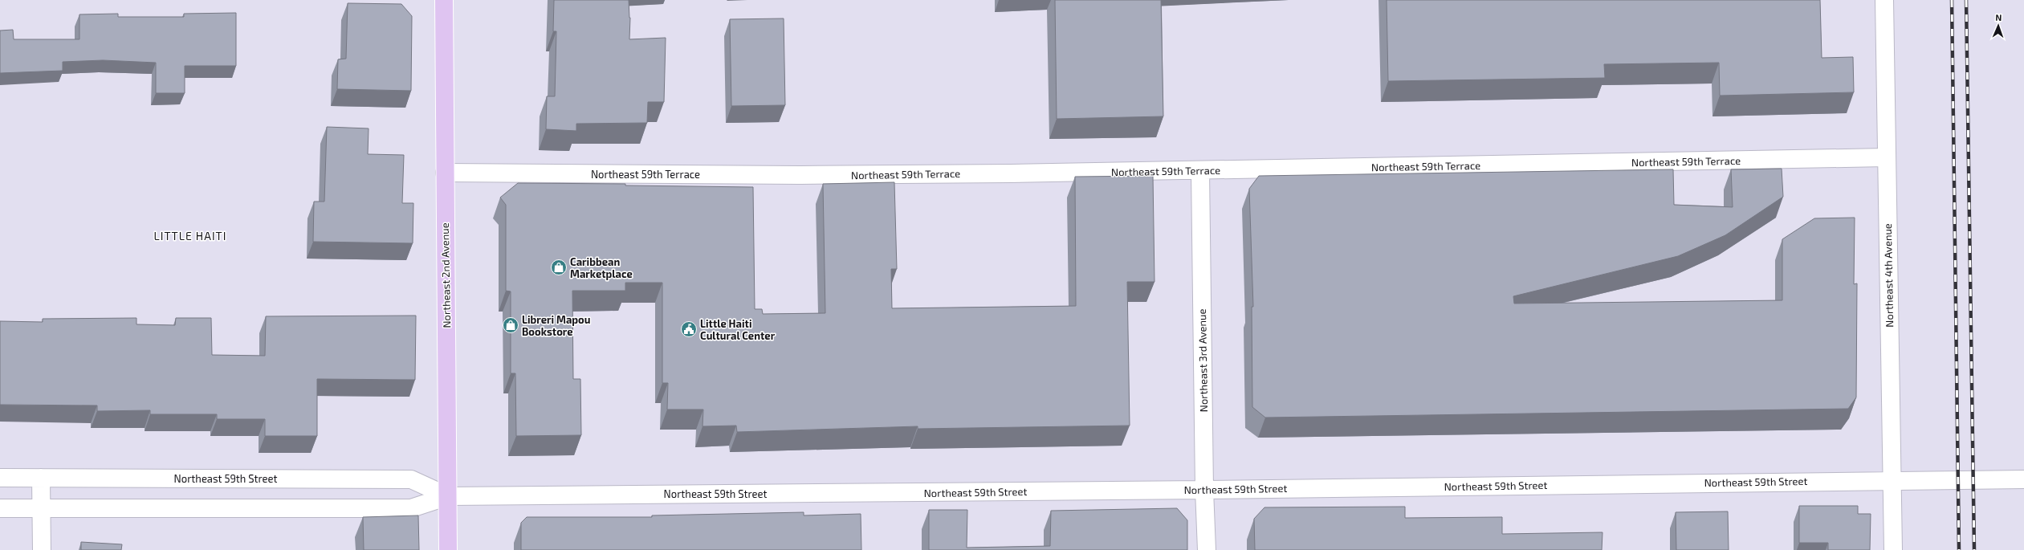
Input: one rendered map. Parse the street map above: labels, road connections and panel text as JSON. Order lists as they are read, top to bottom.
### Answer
{
  "streets": {
    "main road": ["Northeast 2nd Avenue"],
    "street": [
      "Northeast 59th Terrace",
      "Northeast 4th Avenue",
      "Northeast 3rd Avenue",
      "Northeast 59th Street"
    ]
  },
  "crossings": [
    ["Northeast 59th Terrace", "Northeast 2nd Avenue"],
    ["Northeast 59th Terrace", "Northeast 4th Avenue"],
    ["Northeast 59th Terrace", "Northeast 3rd Avenue"],
    ["Northeast 2nd Avenue", "Northeast 59th Street"],
    ["Northeast 4th Avenue", "Northeast 59th Street"],
    ["Northeast 3rd Avenue", "Northeast 59th Street"]
  ],
  "districts": ["LITTLE HAITI"],
  "places": {
    "shop": ["Caribbean Marketplace", "Libreri Mapou Bookstore"],
    "public building": ["Little Haiti Cultural Center"]
  },
  "north": "top"
}
